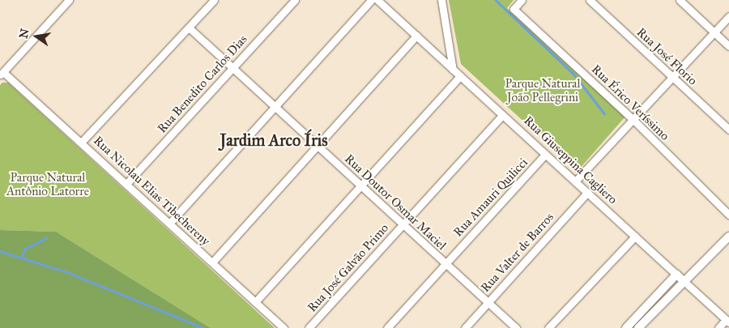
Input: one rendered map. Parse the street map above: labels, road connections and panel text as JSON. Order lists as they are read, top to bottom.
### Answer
{
  "streets": {
    "street": [
      "Rua José Florio",
      "Rua Benedito Carlos Dias",
      "Rua Érico Veríssimo",
      "Rua Giuseppina Cagliero",
      "Rua Nicolau Elias Tibechereny",
      "Rua Amauri Quilicci",
      "Rua Doutor Osmar Maciel",
      "Rua Valter de Barros",
      "Rua José Galvão Primo"
    ]
  },
  "crossings": [
    ["Rua Benedito Carlos Dias", "Rua Nicolau Elias Tibechereny"],
    ["Rua Benedito Carlos Dias", "Rua Doutor Osmar Maciel"],
    ["Rua Giuseppina Cagliero", "Rua Amauri Quilicci"],
    ["Rua Giuseppina Cagliero", "Rua Valter de Barros"],
    ["Rua Giuseppina Cagliero", "Rua José Galvão Primo"],
    ["Rua Amauri Quilicci", "Rua Doutor Osmar Maciel"],
    ["Rua Doutor Osmar Maciel", "Rua Valter de Barros"],
    ["Rua Doutor Osmar Maciel", "Rua José Galvão Primo"]
  ],
  "districts": ["Jardim Arco Íris"],
  "parks": ["Parque Natural João Pellegrini", "Parque Natural Antônio Latorre"],
  "north": "left"
}
